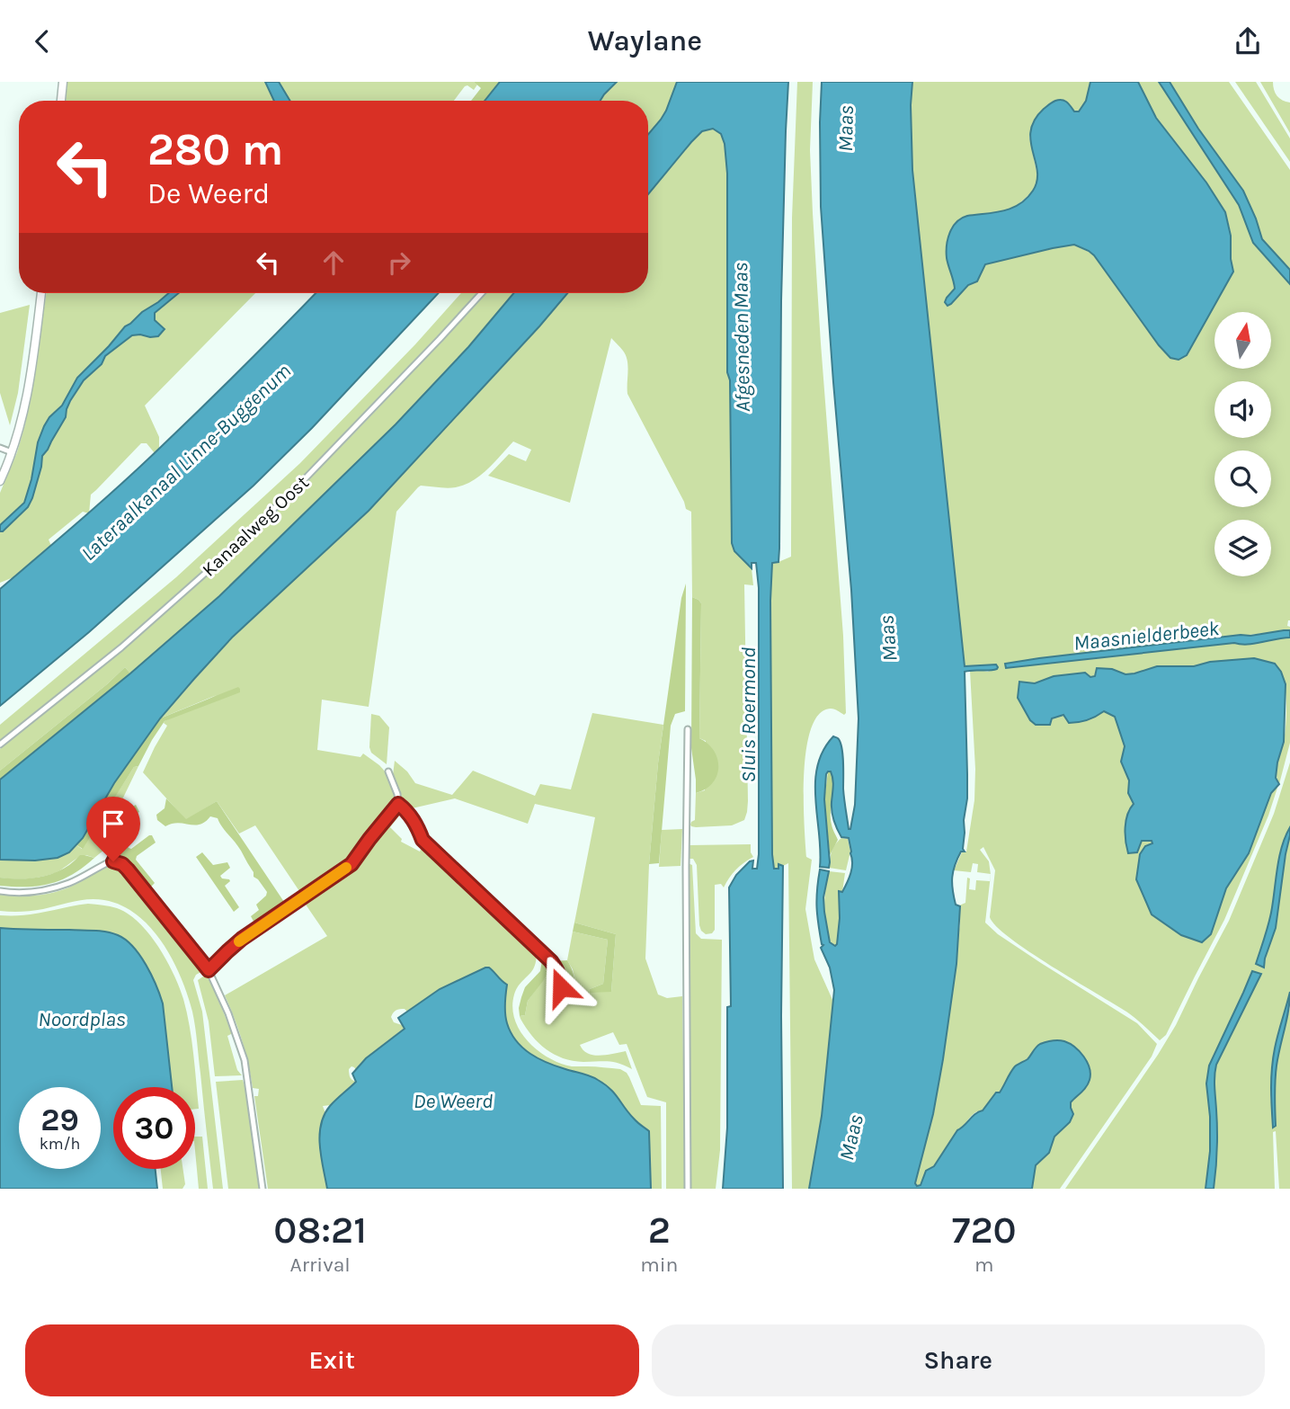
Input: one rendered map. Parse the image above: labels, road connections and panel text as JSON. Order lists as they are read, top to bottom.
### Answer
{
  "streets": {
    "street": ["Kanaalweg Oost"]
  },
  "water": [
    "Maas",
    "Afgesneden Maas",
    "Lateraalkanaal Linne-Buggenum",
    "Maasnielderbeek",
    "Sluis Roermond",
    "Noordplas",
    "De Weerd"
  ],
  "north": "top",
  "page": {
    "header": "Waylane",
    "turn": ["280 m", "De Weerd"],
    "speed": "29 km/h",
    "limit": "30",
    "eta": [
      "08:21",
      "Arrival",
      "2",
      "min",
      "720",
      "m"
    ],
    "buttons": ["Exit", "Share"]
  }
}
